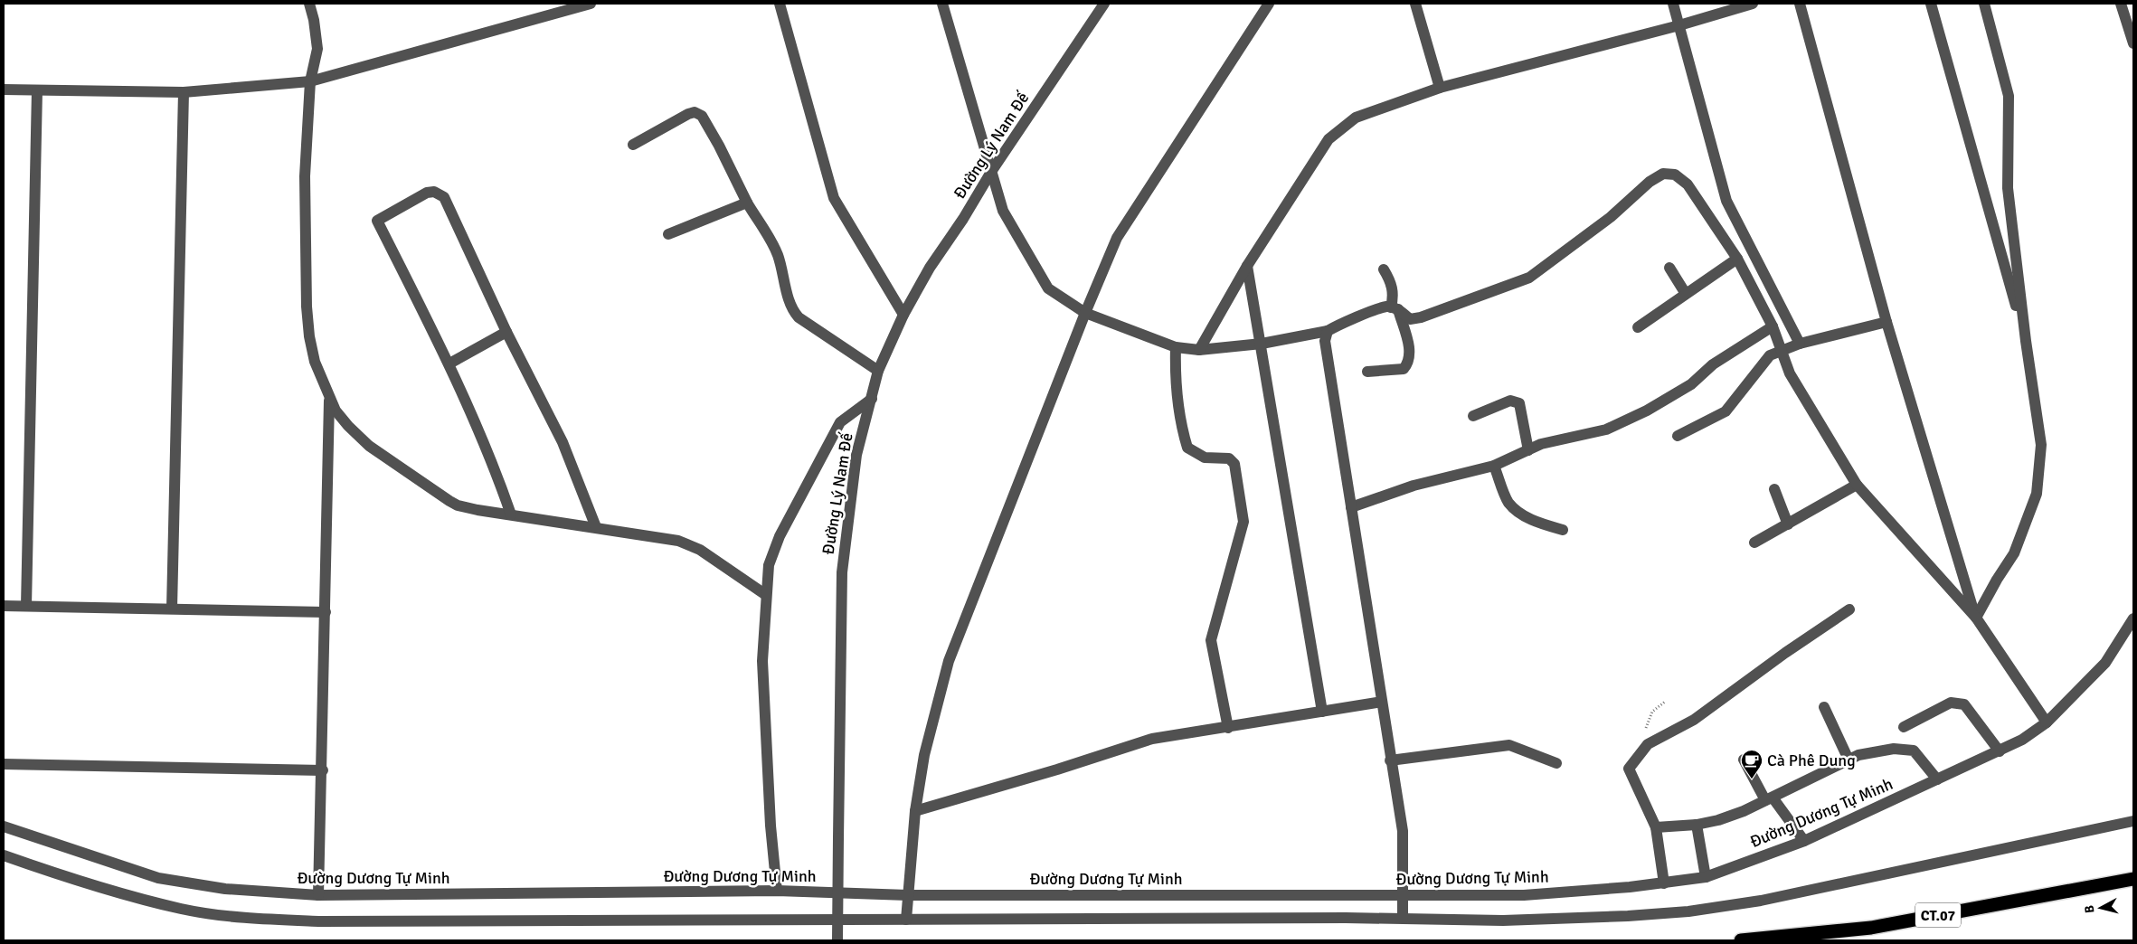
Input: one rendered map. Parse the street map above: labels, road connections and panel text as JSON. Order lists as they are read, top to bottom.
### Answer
{
  "streets": {
    "highway": ["CT.07"],
    "street": ["Đường Lý Nam Đế", "Đường Dương Tự Minh"]
  },
  "places": {
    "cafe": ["Cà Phê Dung"]
  },
  "north": "left"
}
